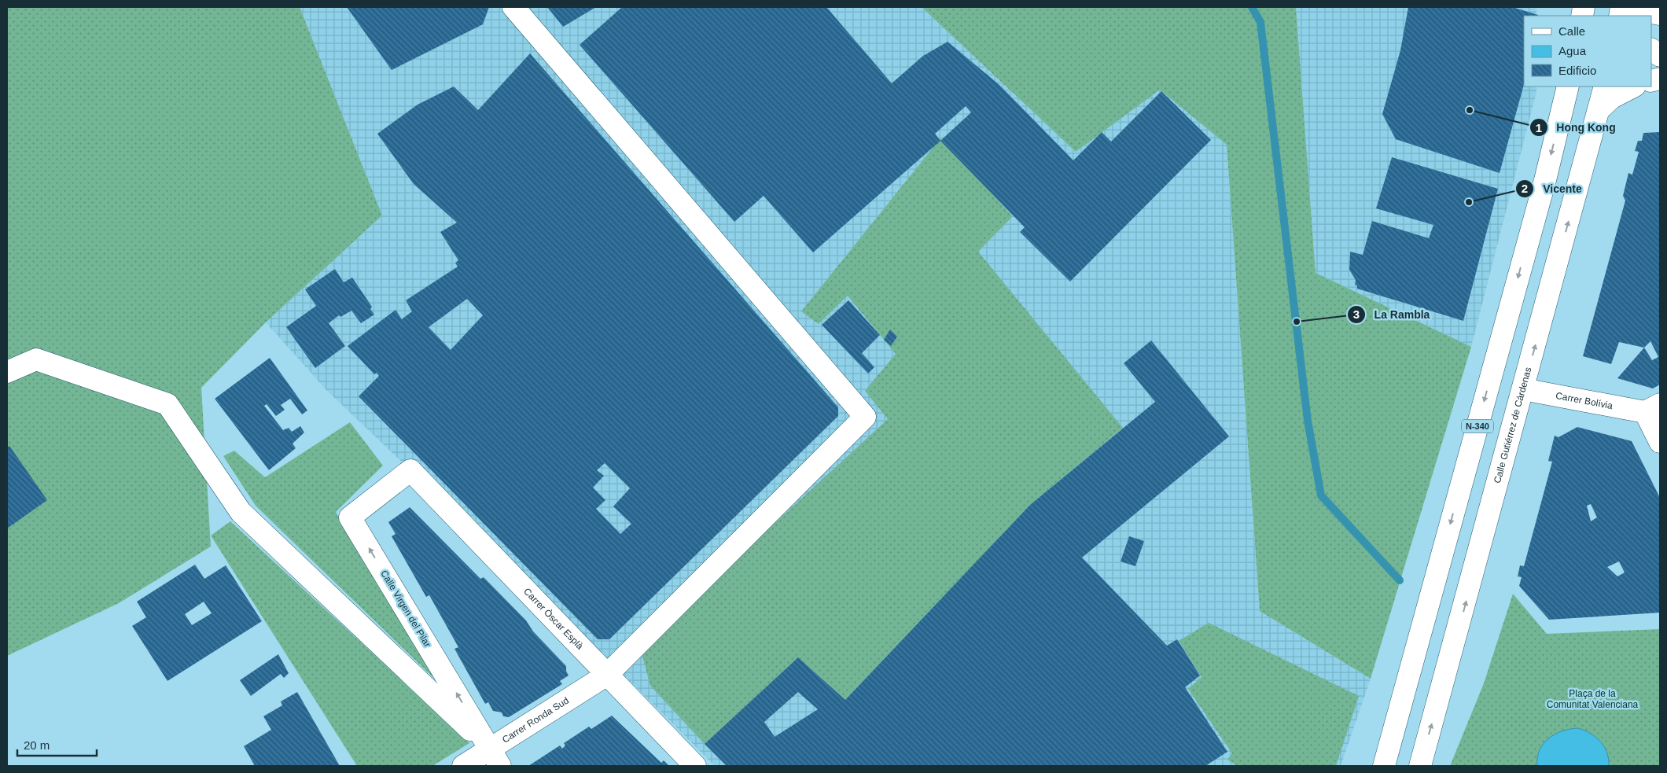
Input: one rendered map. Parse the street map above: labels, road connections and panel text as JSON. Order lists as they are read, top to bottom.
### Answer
{
  "streets": {
    "main road": [
      "Carrer Bolívia",
      "N-340",
      "Calle Gutiérrez de Cárdenas",
      "Calle Virgen del Pilar",
      "Carrer Òscar Esplà",
      "Carrer Ronda Sud"
    ]
  },
  "crossings": [
    ["Carrer Bolívia", "Calle Gutiérrez de Cárdenas"],
    ["Calle Virgen del Pilar", "Carrer Òscar Esplà"],
    ["Calle Virgen del Pilar", "Carrer Ronda Sud"],
    ["Carrer Òscar Esplà", "Carrer Ronda Sud"]
  ],
  "one_way": ["Calle Virgen del Pilar"],
  "parks": ["Plaça de la Comunitat Valenciana"],
  "places": ["Hong Kong", "Vicente", "La Rambla"],
  "legend": ["Calle", "Agua", "Edificio"],
  "scale_bar": "20 m"
}
